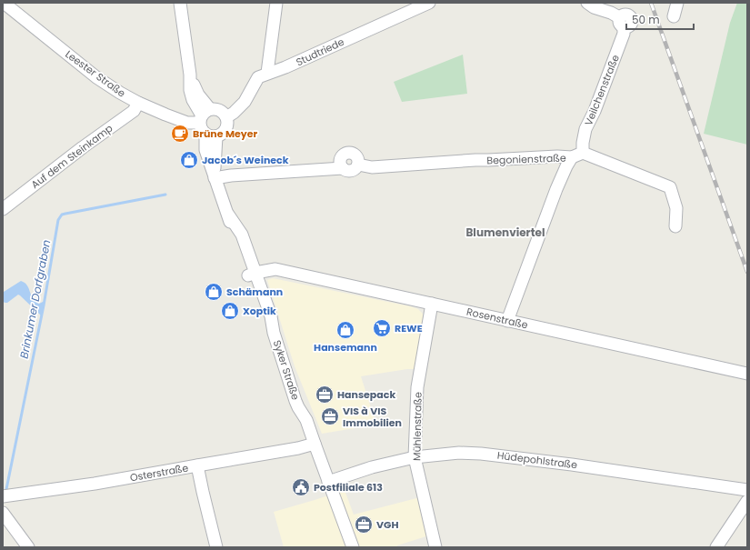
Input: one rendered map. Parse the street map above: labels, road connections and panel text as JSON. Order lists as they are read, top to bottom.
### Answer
{
  "streets": {
    "street": [
      "Studtriede",
      "Leester Straße",
      "Veilchenstraße",
      "Auf dem Steinkamp",
      "Begonienstraße",
      "Rosenstraße",
      "Syker Straße",
      "Mühlenstraße",
      "Hüdepohlstraße",
      "Osterstraße"
    ]
  },
  "crossings": [
    ["Studtriede", "Leester Straße"],
    ["Studtriede", "Syker Straße"],
    ["Leester Straße", "Auf dem Steinkamp"],
    ["Leester Straße", "Syker Straße"],
    ["Veilchenstraße", "Begonienstraße"],
    ["Begonienstraße", "Syker Straße"],
    ["Rosenstraße", "Syker Straße"],
    ["Rosenstraße", "Mühlenstraße"],
    ["Syker Straße", "Hüdepohlstraße"],
    ["Syker Straße", "Osterstraße"],
    ["Mühlenstraße", "Hüdepohlstraße"]
  ],
  "districts": ["Blumenviertel"],
  "water": ["Brinkumer Dorfgraben"],
  "places": {
    "cafe": ["Brüne Meyer"],
    "shop": [
      "Jacob´s Weineck",
      "Schämann",
      "Xoptik",
      "Hansemann"
    ],
    "supermarket": ["REWE"],
    "office": ["Hansepack", "VIS à VIS Immobilien", "VGH"],
    "public building": ["Postfiliale 613"]
  },
  "scale_bar": "50 m"
}
